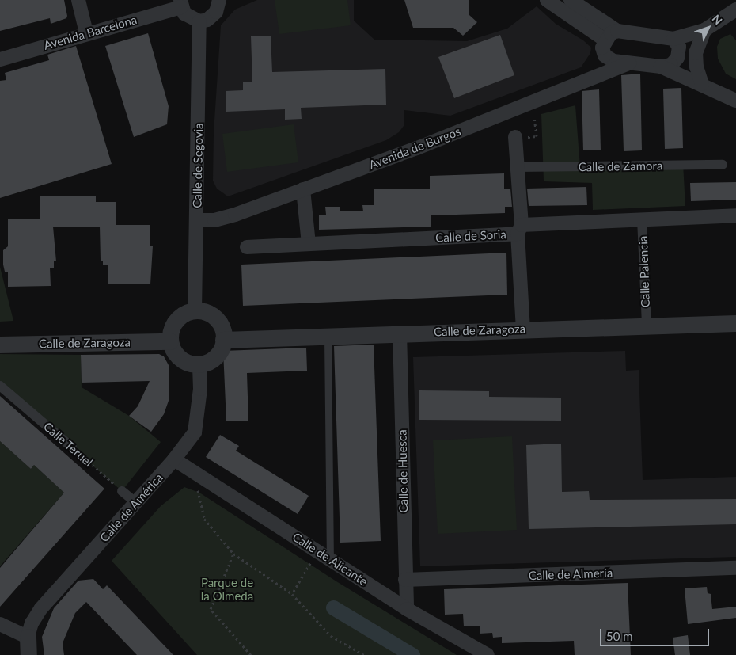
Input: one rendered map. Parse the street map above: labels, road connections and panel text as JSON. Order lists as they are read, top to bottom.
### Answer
{
  "streets": {
    "street": [
      "Avenida Barcelona",
      "Avenida de Burgos",
      "Calle de Segovia",
      "Calle de Zamora",
      "Calle de Soria",
      "Calle Palencia",
      "Calle de Zaragoza",
      "Calle Teruel",
      "Calle de Huesca",
      "Calle de América",
      "Calle de Alicante",
      "Calle de Almería"
    ]
  },
  "crossings": [
    ["Avenida de Burgos", "Calle de Segovia"],
    ["Calle de Segovia", "Calle de Zaragoza"],
    ["Calle de Segovia", "Calle de América"],
    ["Calle de Soria", "Calle Palencia"],
    ["Calle Palencia", "Calle de Zaragoza"],
    ["Calle de Zaragoza", "Calle de Huesca"],
    ["Calle de Zaragoza", "Calle de América"],
    ["Calle de Huesca", "Calle de Alicante"],
    ["Calle de Huesca", "Calle de Almería"],
    ["Calle de América", "Calle de Alicante"]
  ],
  "parks": ["Parque de la Olmeda"],
  "scale_bar": "50 m",
  "north": "top right"
}
